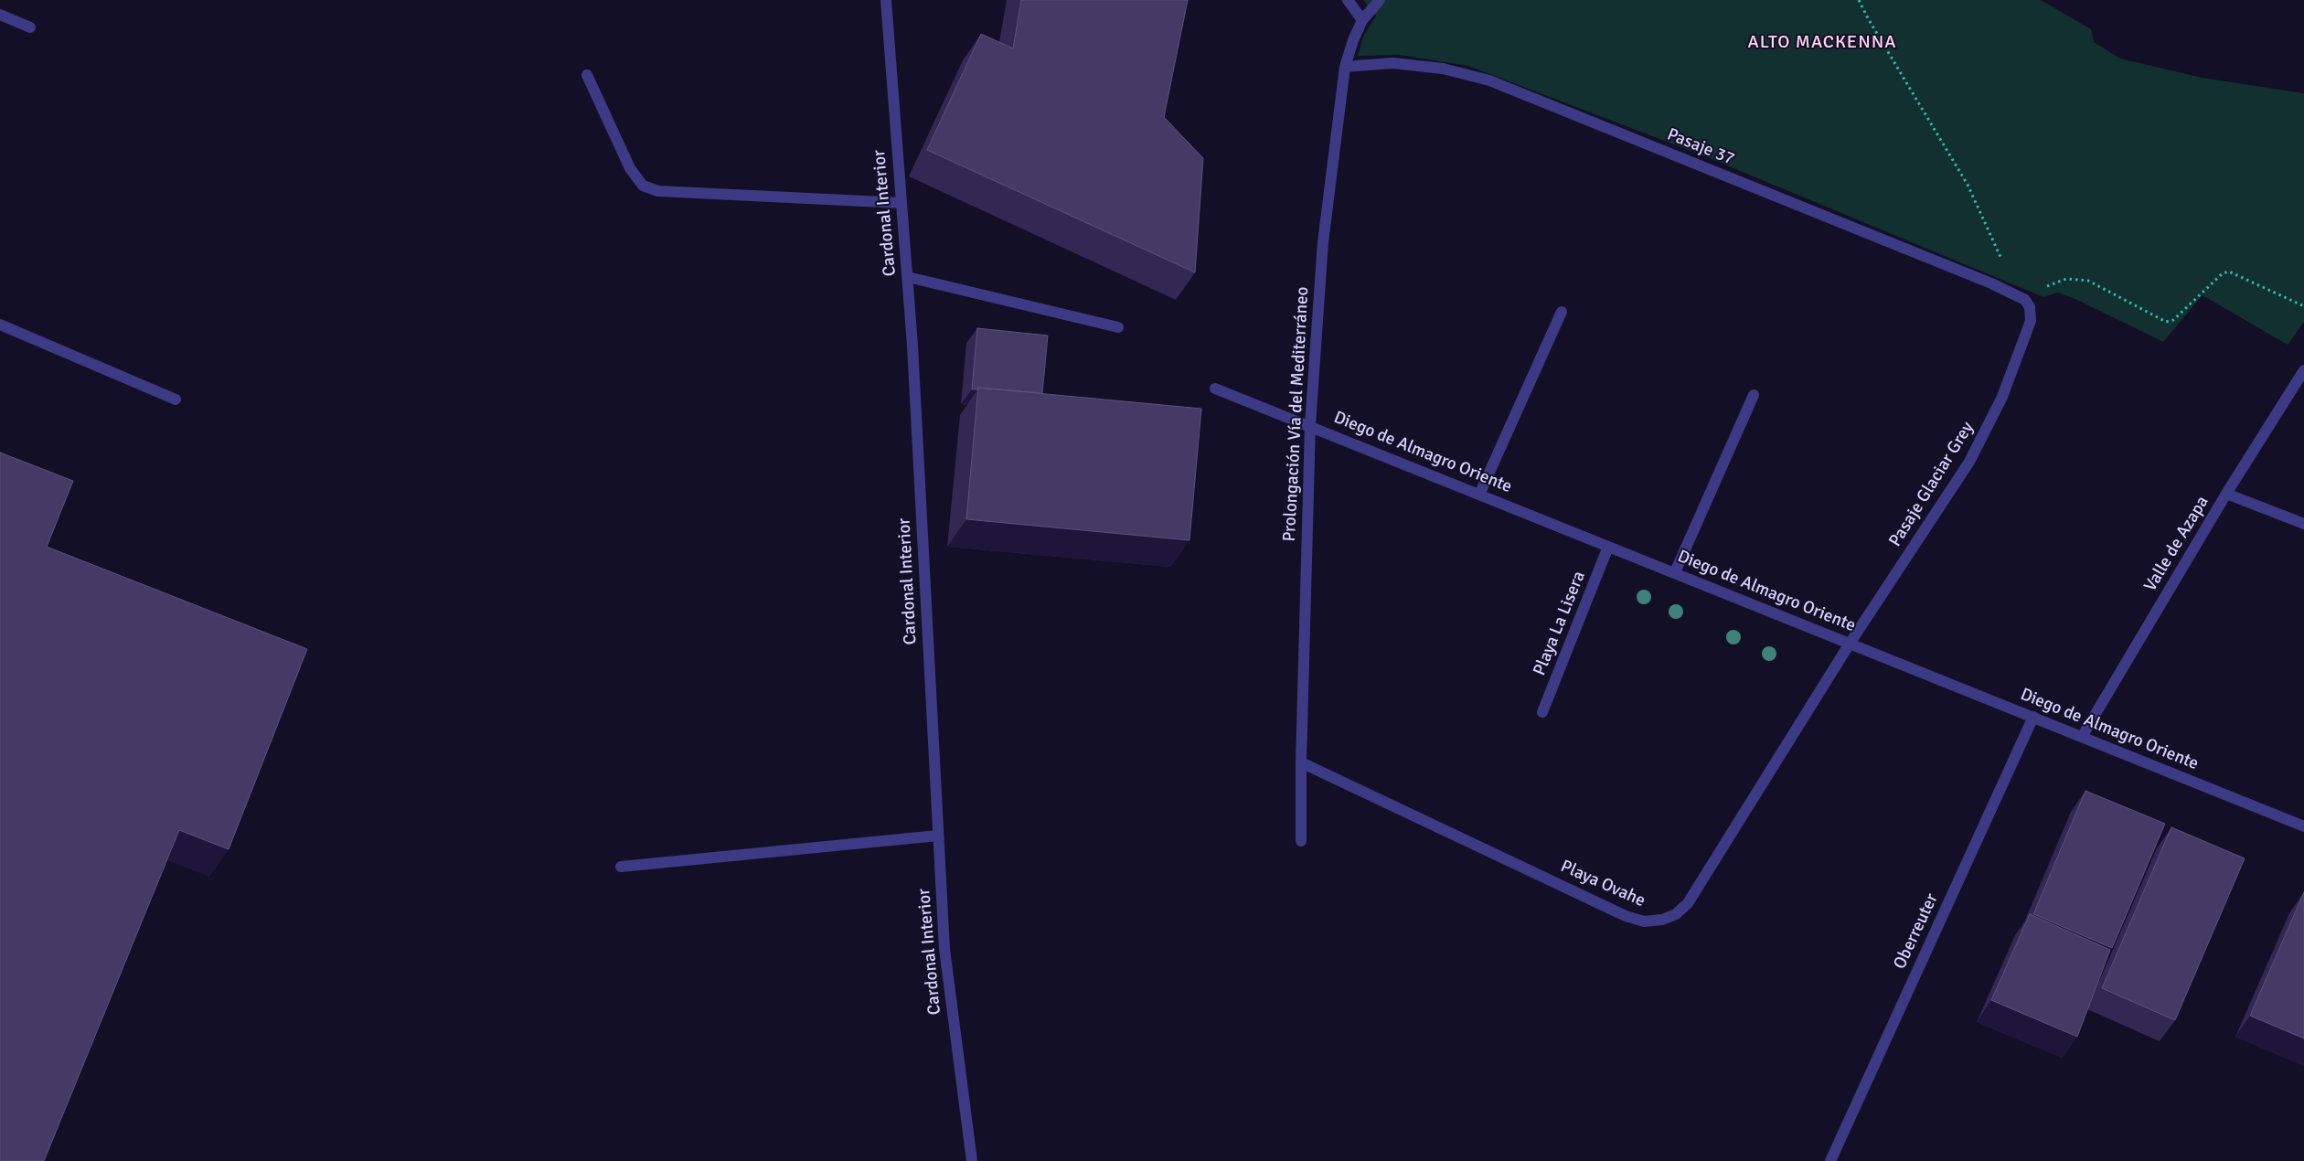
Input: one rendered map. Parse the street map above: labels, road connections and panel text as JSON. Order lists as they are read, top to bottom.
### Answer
{
  "streets": {
    "street": [
      "Pasaje 37",
      "Cardonal Interior",
      "Prolongación Vía del Mediterráneo",
      "Diego de Almagro Oriente",
      "Pasaje Glaciar Grey",
      "Valle de Azapa",
      "Playa La Lisera",
      "Playa Ovahe",
      "Oberreuter"
    ]
  },
  "crossings": [
    ["Pasaje 37", "Prolongación Vía del Mediterráneo"],
    ["Pasaje 37", "Pasaje Glaciar Grey"],
    ["Prolongación Vía del Mediterráneo", "Diego de Almagro Oriente"],
    ["Prolongación Vía del Mediterráneo", "Playa Ovahe"],
    ["Diego de Almagro Oriente", "Pasaje Glaciar Grey"],
    ["Diego de Almagro Oriente", "Valle de Azapa"],
    ["Diego de Almagro Oriente", "Playa La Lisera"],
    ["Diego de Almagro Oriente", "Playa Ovahe"],
    ["Diego de Almagro Oriente", "Oberreuter"],
    ["Pasaje Glaciar Grey", "Playa Ovahe"]
  ],
  "districts": ["ALTO MACKENNA"]
}
